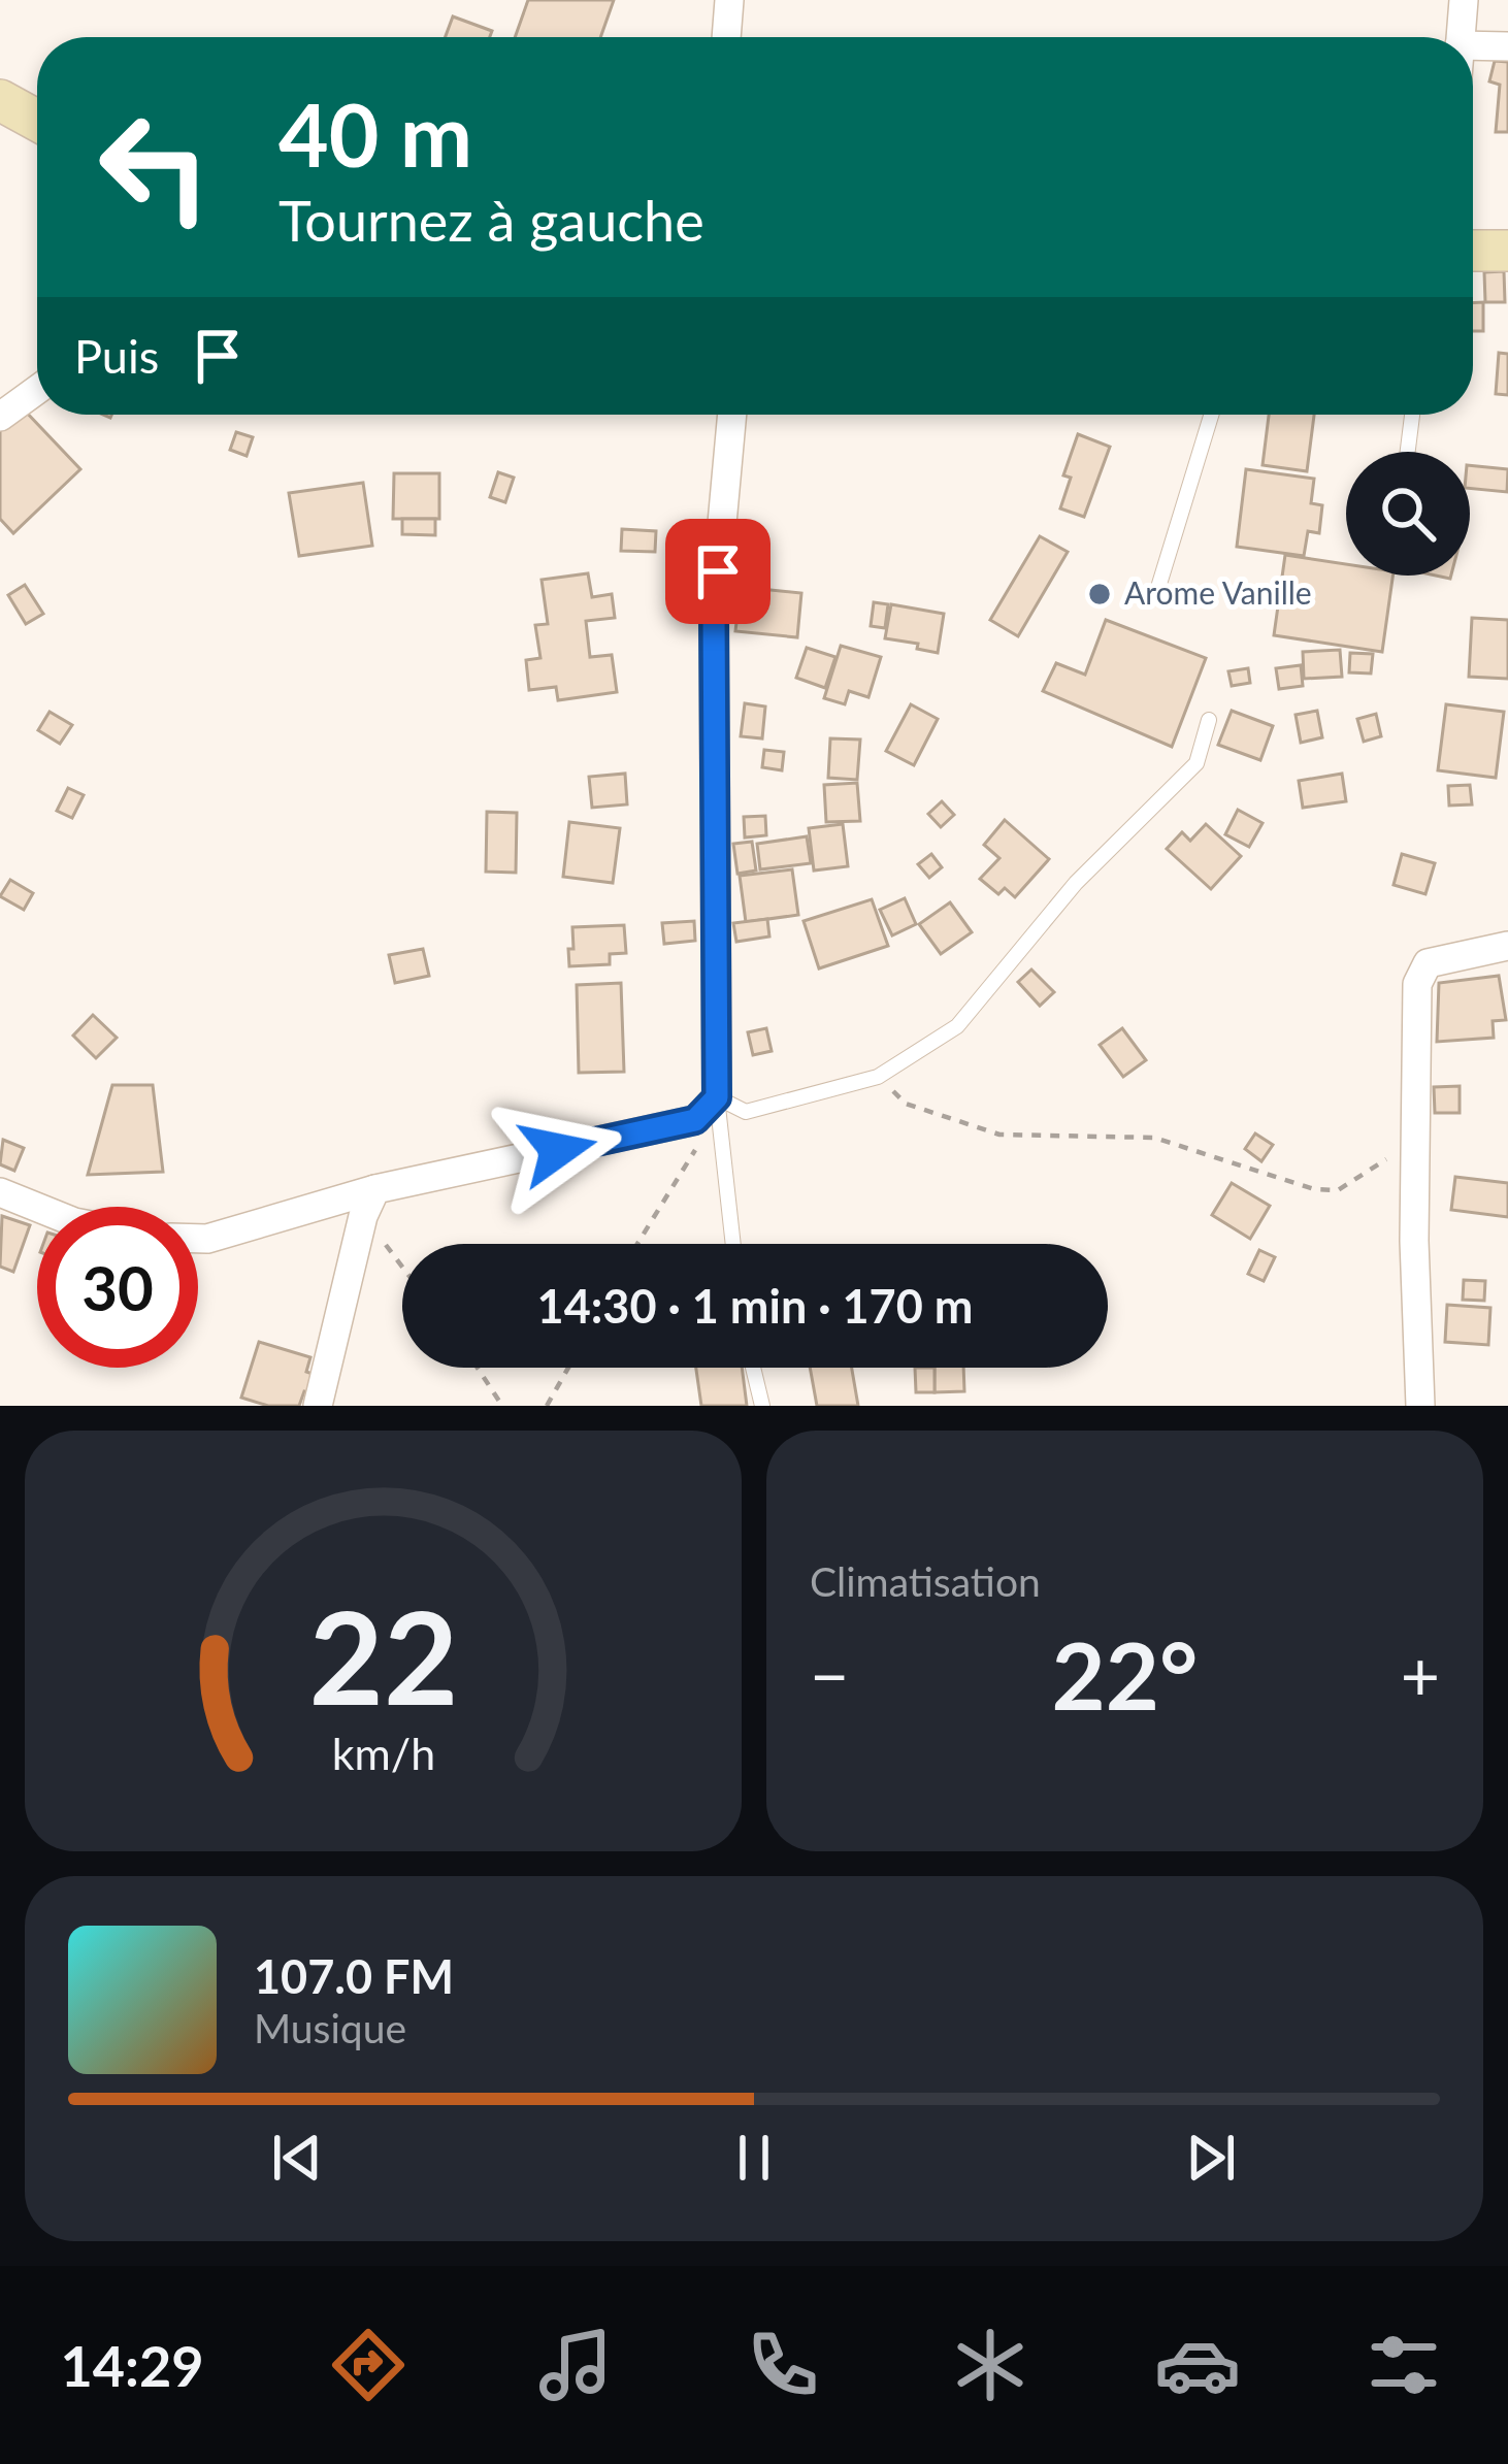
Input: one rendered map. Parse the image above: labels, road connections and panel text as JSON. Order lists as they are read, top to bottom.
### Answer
{
  "places": ["Arome Vanille"],
  "page": {
    "turn": ["40 m", "Tournez à gauche"],
    "then": "Puis",
    "limit": "30",
    "trip": "14:30 · 1 min · 170 m",
    "tile": "Climatisation",
    "heat": ["−", "22°", "+"],
    "song": ["107.0 FM", "Musique"],
    "tabs": "14:29",
    "gauge": ["22", "km/h"]
  }
}
